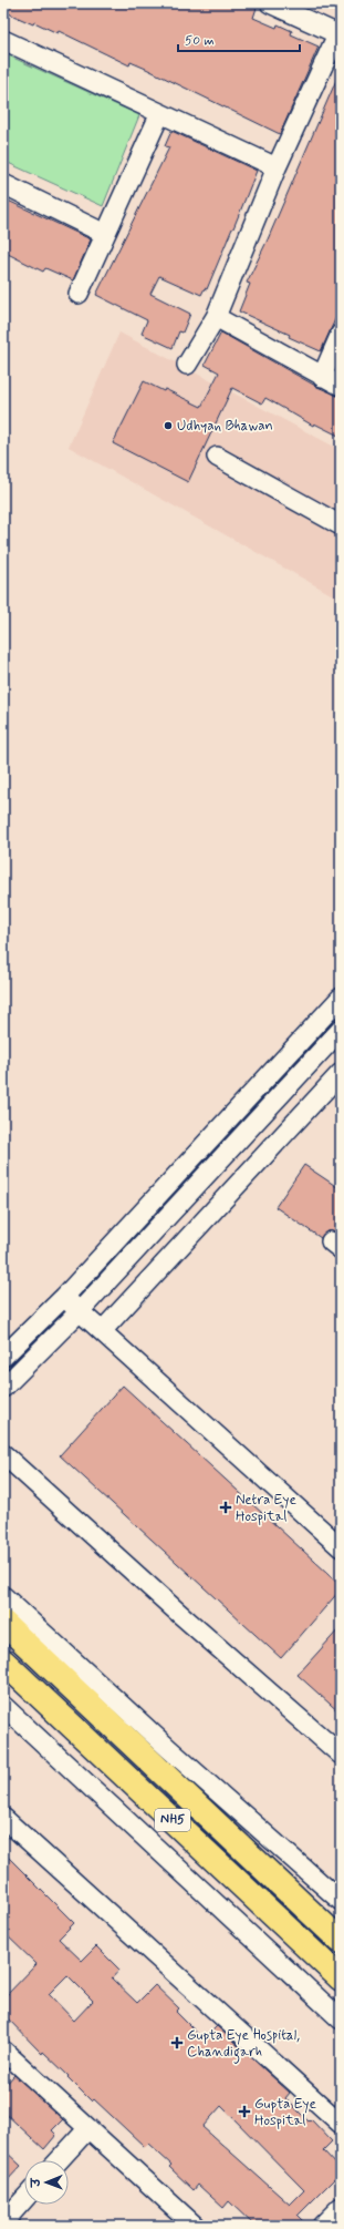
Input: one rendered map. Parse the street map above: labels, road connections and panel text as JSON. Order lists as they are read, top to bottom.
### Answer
{
  "streets": {
    "highway": ["NH5"]
  },
  "places": {
    "other": ["Udhyan Bhawan"],
    "health": ["Netra Eye Hospital", "Gupta Eye Hospital, Chandigarh", "Gupta Eye Hospital"]
  },
  "scale_bar": "50 m",
  "north": "left"
}
